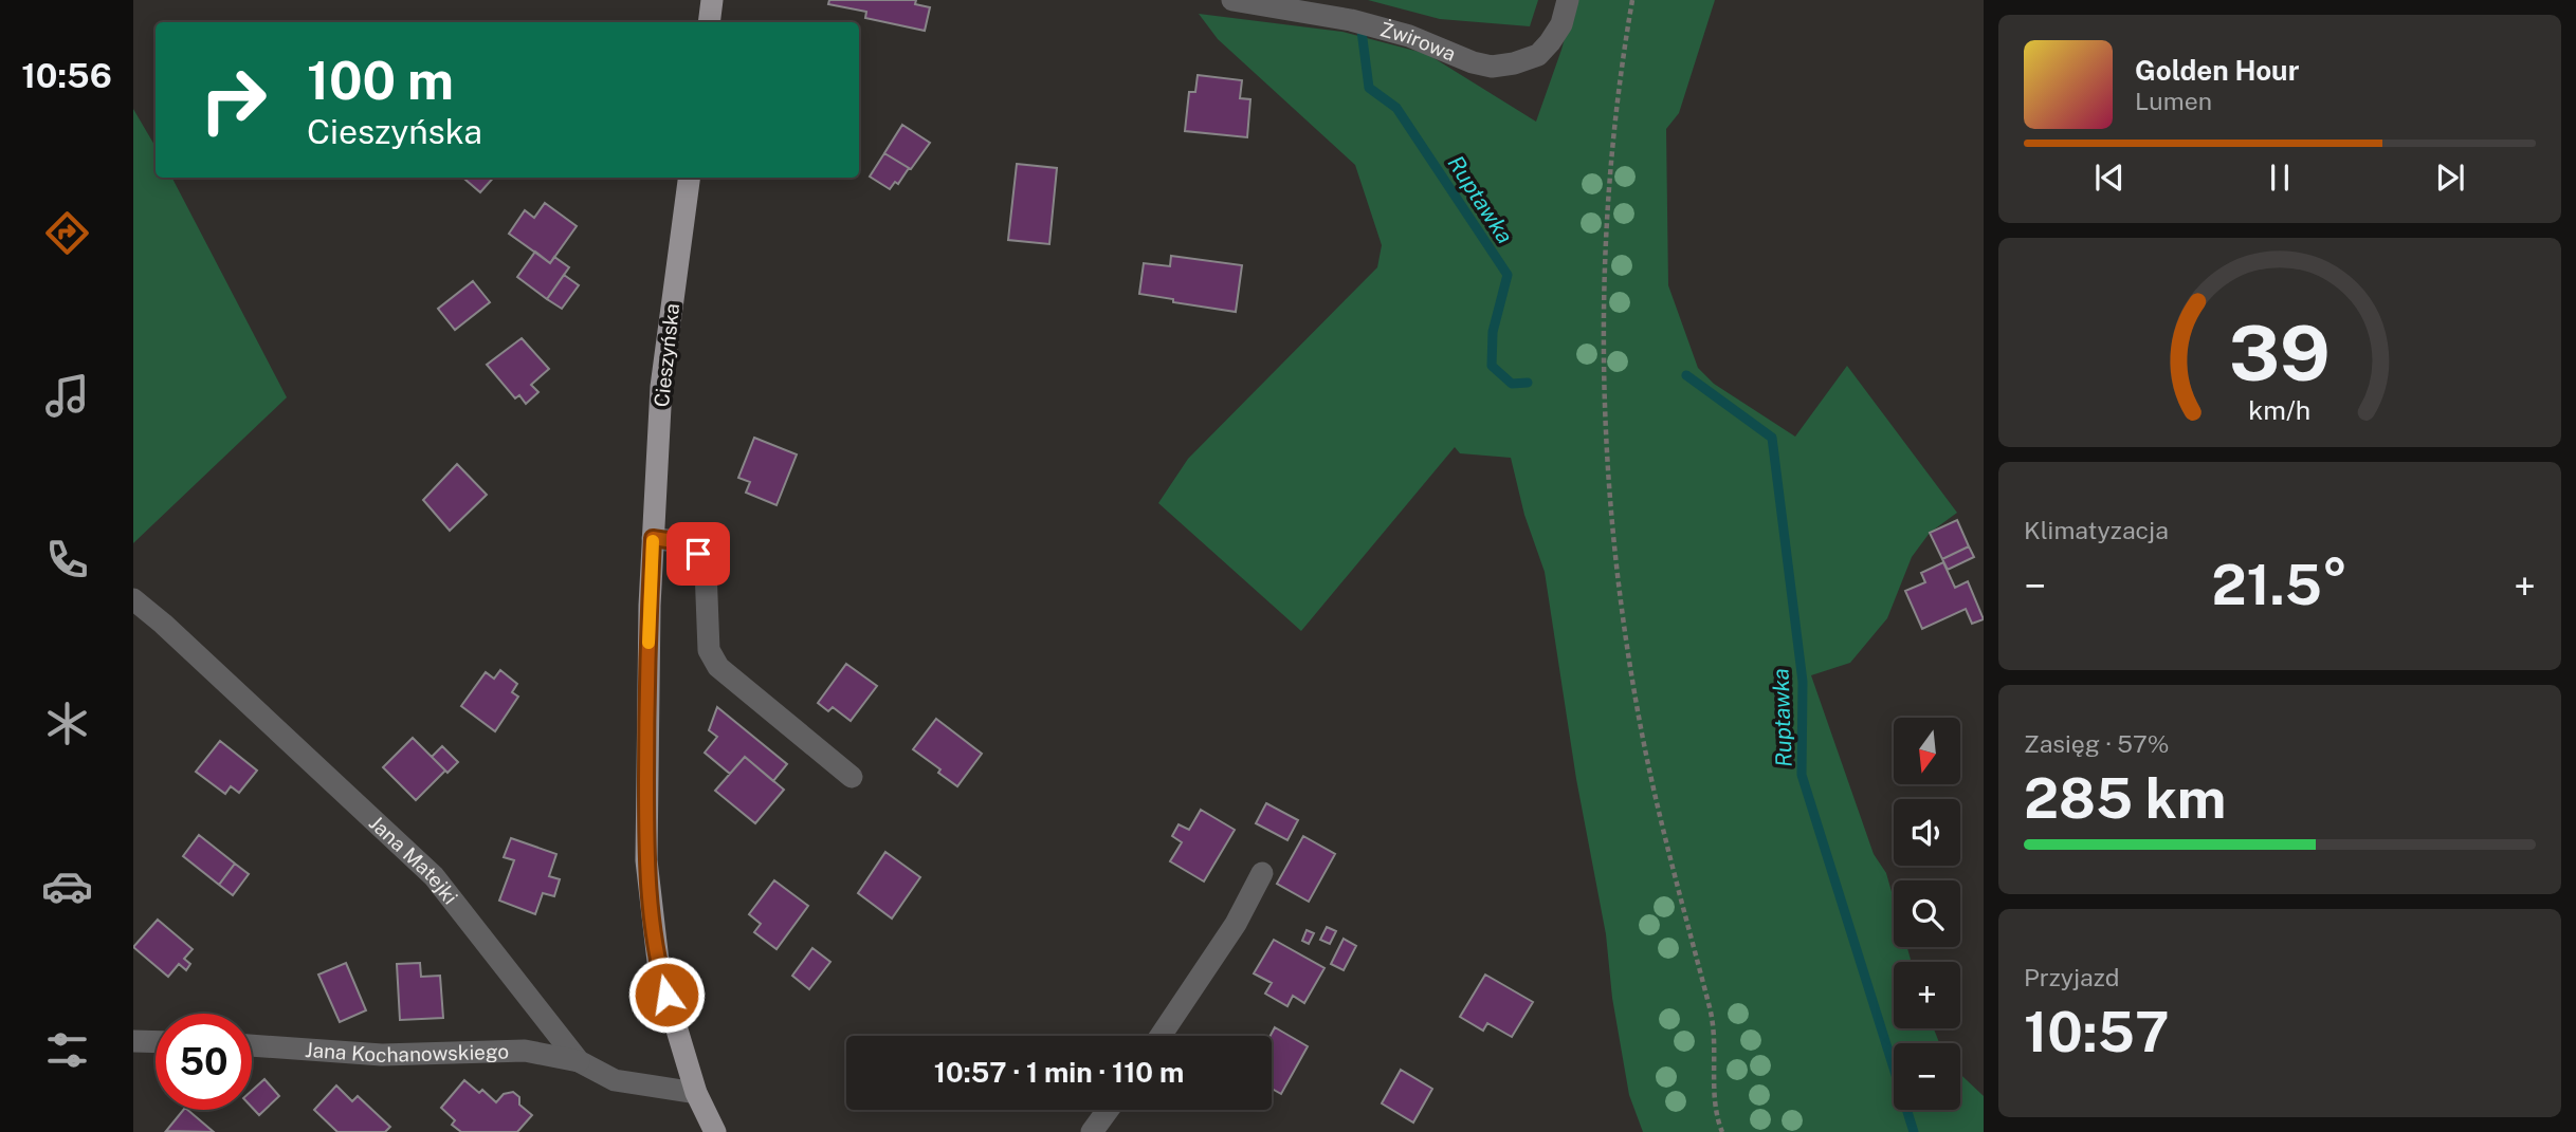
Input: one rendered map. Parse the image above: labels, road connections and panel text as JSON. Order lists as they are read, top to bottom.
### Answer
{
  "streets": {
    "main road": ["Cieszyńska"],
    "street": ["Żwirowa", "Jana Matejki", "Jana Kochanowskiego"]
  },
  "crossings": [
    ["Cieszyńska", "Jana Matejki"],
    ["Jana Matejki", "Jana Kochanowskiego"]
  ],
  "water": ["Ruptawka"],
  "north": "bottom",
  "page": {
    "tabs": "10:56",
    "turn": ["100 m", "Cieszyńska"],
    "song": ["Golden Hour", "Lumen"],
    "tile": [
      "Klimatyzacja",
      ["Zasięg · 57%", "285 km"],
      ["Przyjazd", "10:57"]
    ],
    "heat": ["−", "21.5°", "+"],
    "map_buttons": ["+", "−"],
    "limit": "50",
    "trip": "10:57 · 1 min · 110 m",
    "gauge": ["39", "km/h"]
  }
}
